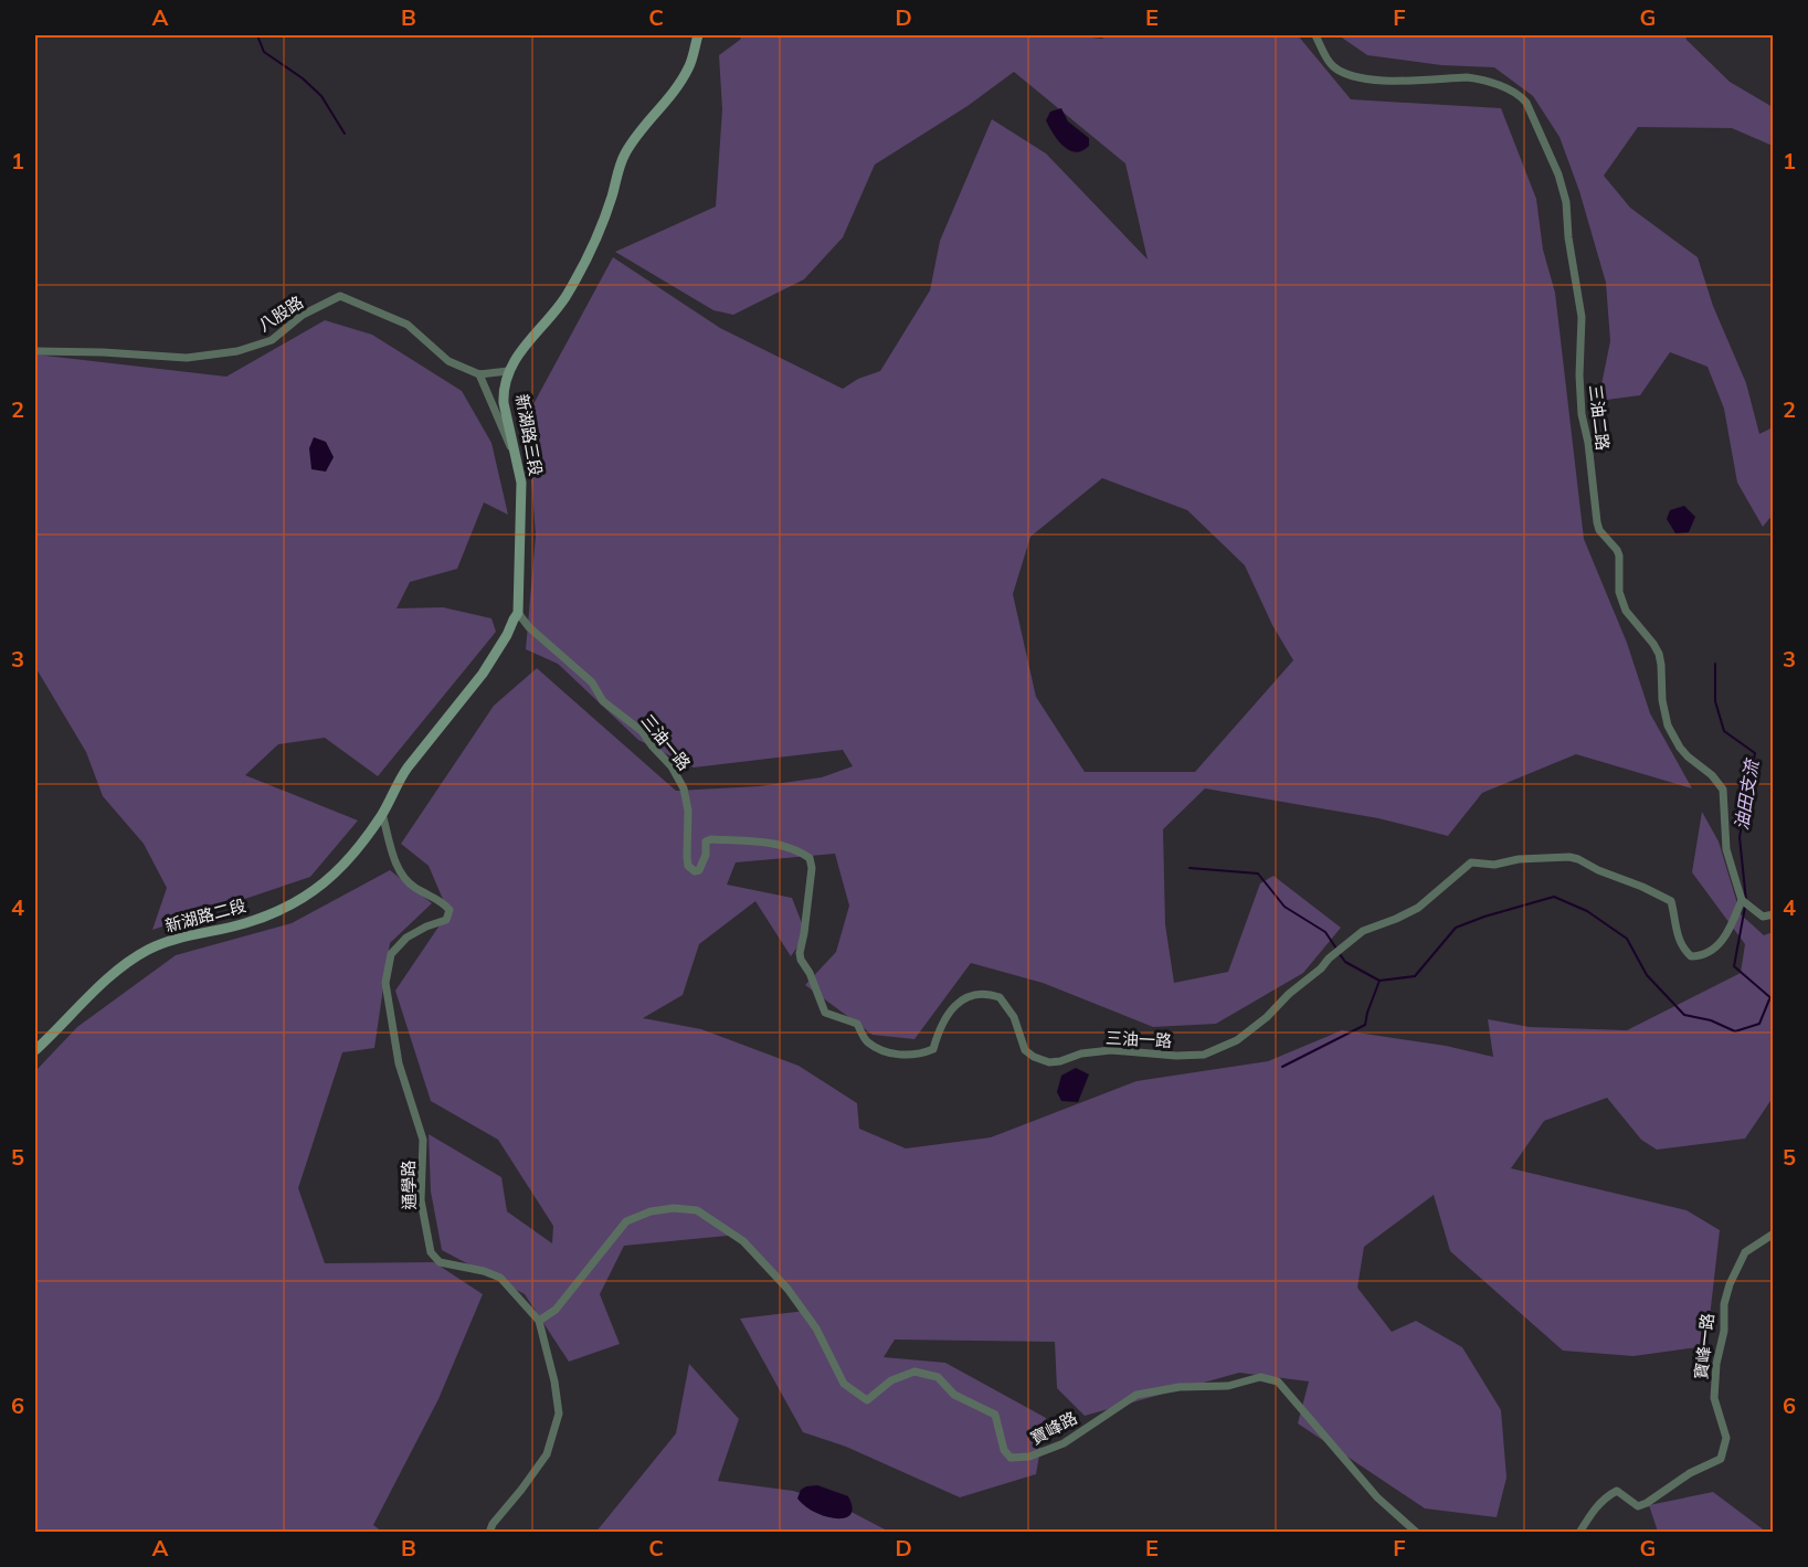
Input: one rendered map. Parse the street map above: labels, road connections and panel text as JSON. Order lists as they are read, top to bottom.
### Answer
{
  "streets": {
    "street": [
      "八股路",
      "三油二路",
      "新湖路三段",
      "三油一路",
      "新湖路二段",
      "通學路",
      "寶峰一路",
      "寶峰路"
    ]
  },
  "crossings": [
    ["八股路", "新湖路三段"],
    ["三油二路", "三油一路"],
    ["新湖路三段", "三油一路"],
    ["新湖路三段", "新湖路二段"],
    ["新湖路三段", "通學路"],
    ["新湖路二段", "通學路"],
    ["通學路", "寶峰路"]
  ],
  "water": ["油田支流"],
  "grid": {
    "columns": [
      "A",
      "B",
      "C",
      "D",
      "E",
      "F",
      "G"
    ],
    "rows": [
      "1",
      "2",
      "3",
      "4",
      "5",
      "6"
    ]
  }
}
